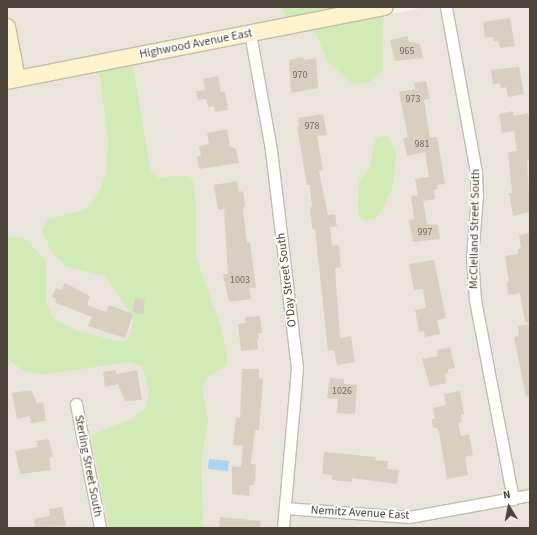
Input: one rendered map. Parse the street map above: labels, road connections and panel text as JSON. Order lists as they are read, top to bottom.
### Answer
{
  "streets": {
    "street": [
      "Highwood Avenue East",
      "McClelland Street South",
      "O'Day Street South",
      "Sterling Street South",
      "Nemitz Avenue East"
    ]
  },
  "crossings": [
    ["Highwood Avenue East", "O'Day Street South"],
    ["McClelland Street South", "Nemitz Avenue East"],
    ["O'Day Street South", "Nemitz Avenue East"]
  ],
  "house_numbers": [
    "965",
    "970",
    "973",
    "978",
    "981",
    "997",
    "1003",
    "1026"
  ],
  "north": "top"
}
